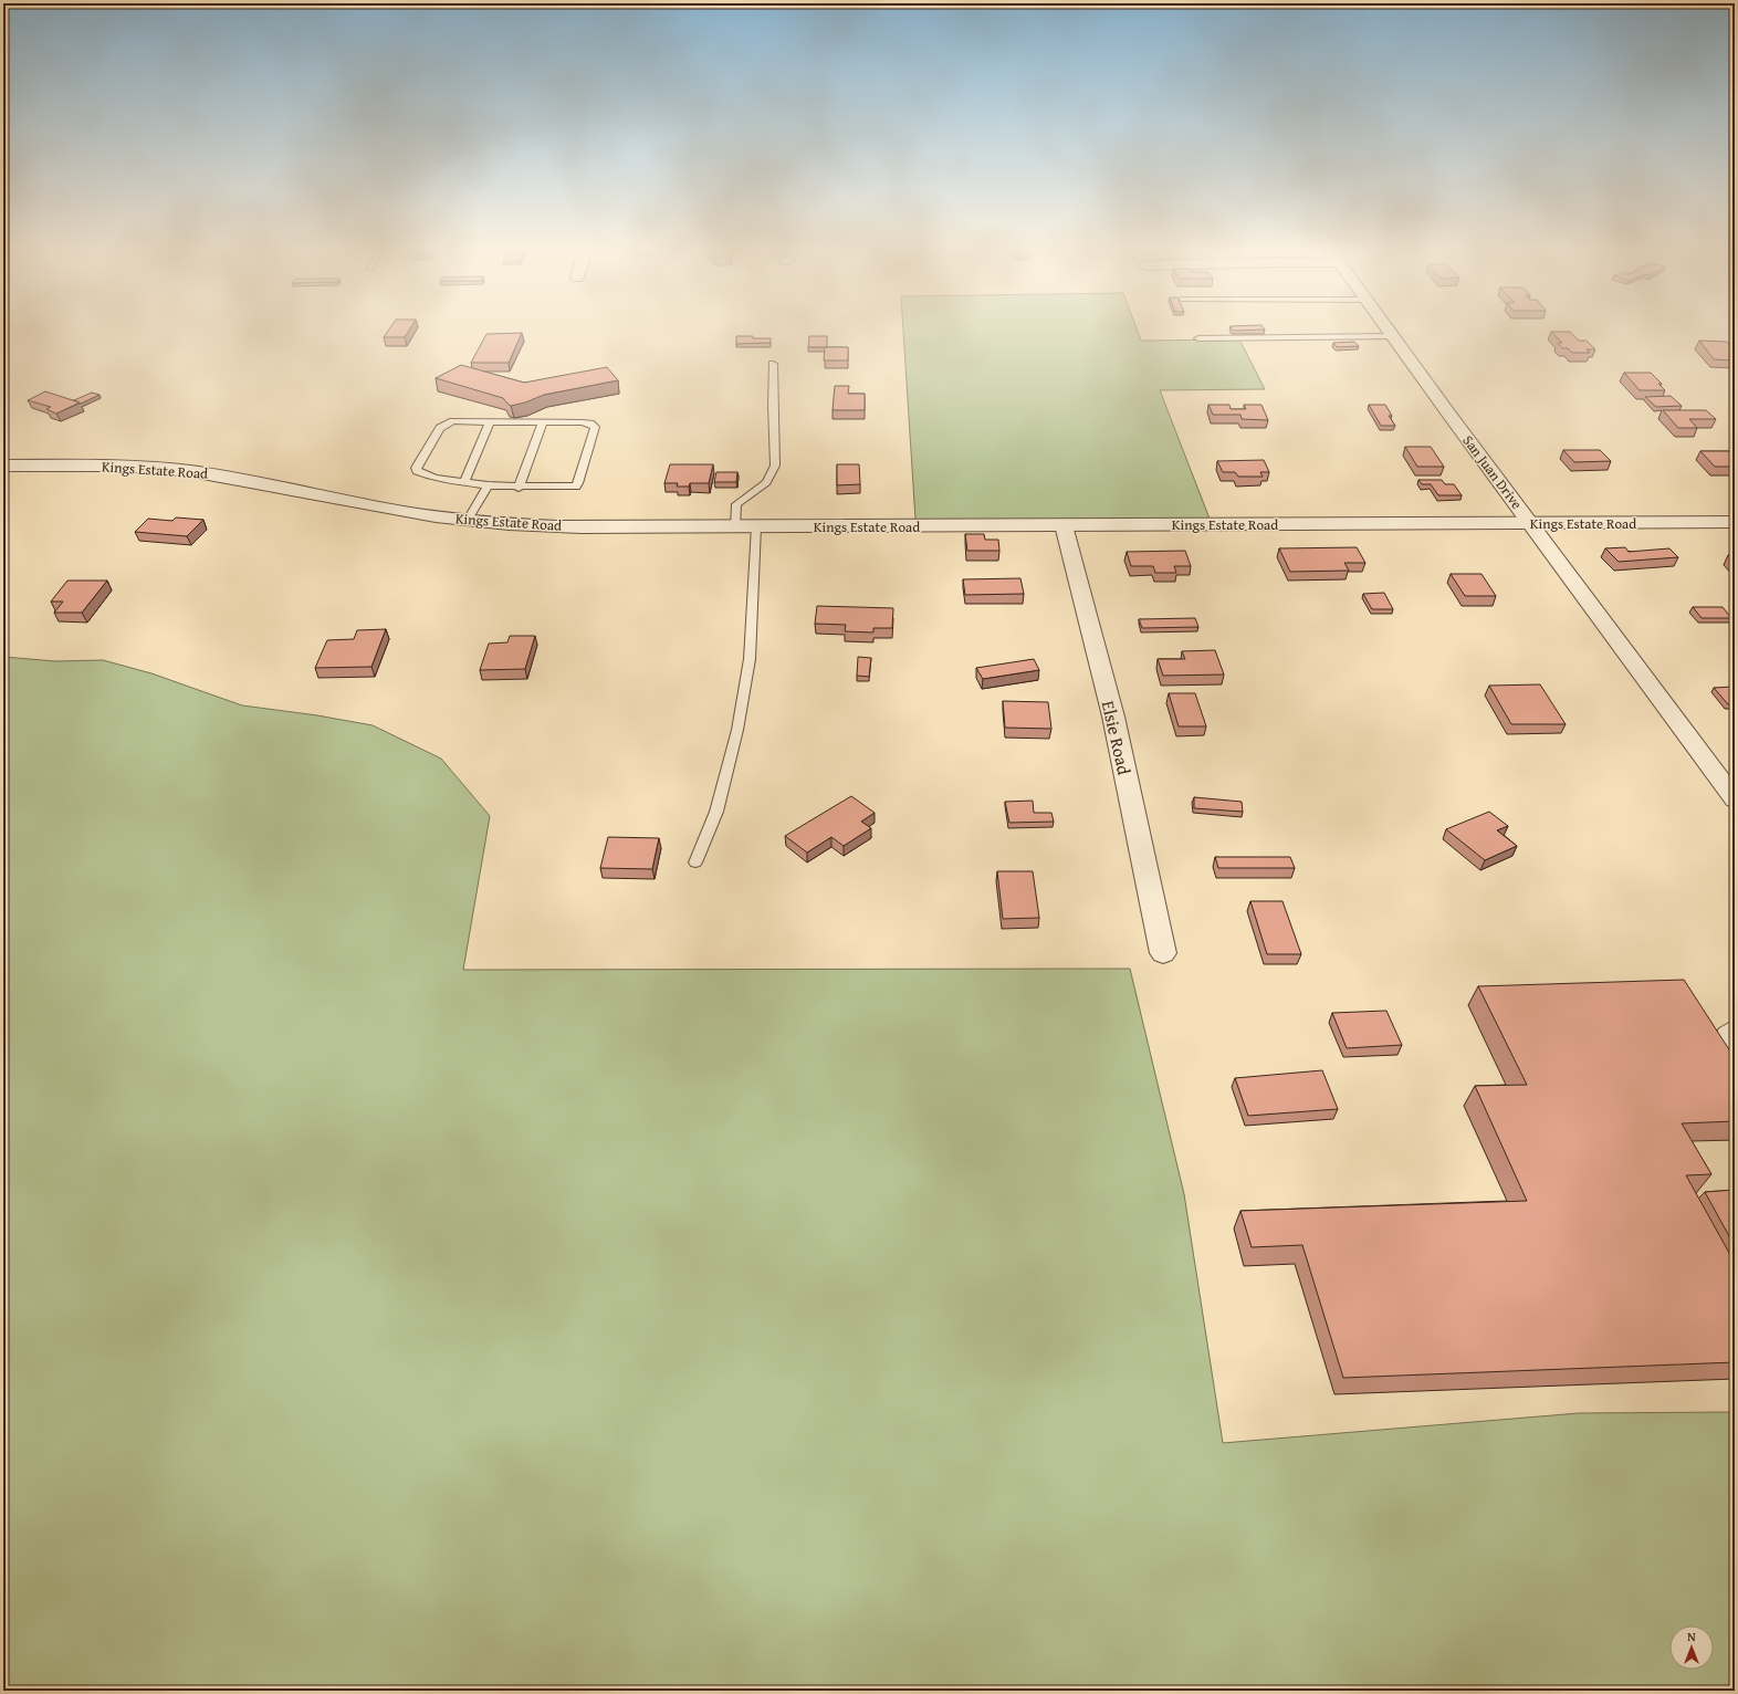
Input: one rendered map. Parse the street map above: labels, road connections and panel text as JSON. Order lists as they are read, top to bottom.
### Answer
{
  "streets": {
    "street": ["Kings Estate Road", "San Juan Drive", "Elsie Road"]
  },
  "crossings": [
    ["Kings Estate Road", "San Juan Drive"],
    ["Kings Estate Road", "Elsie Road"]
  ],
  "north": "top"
}
